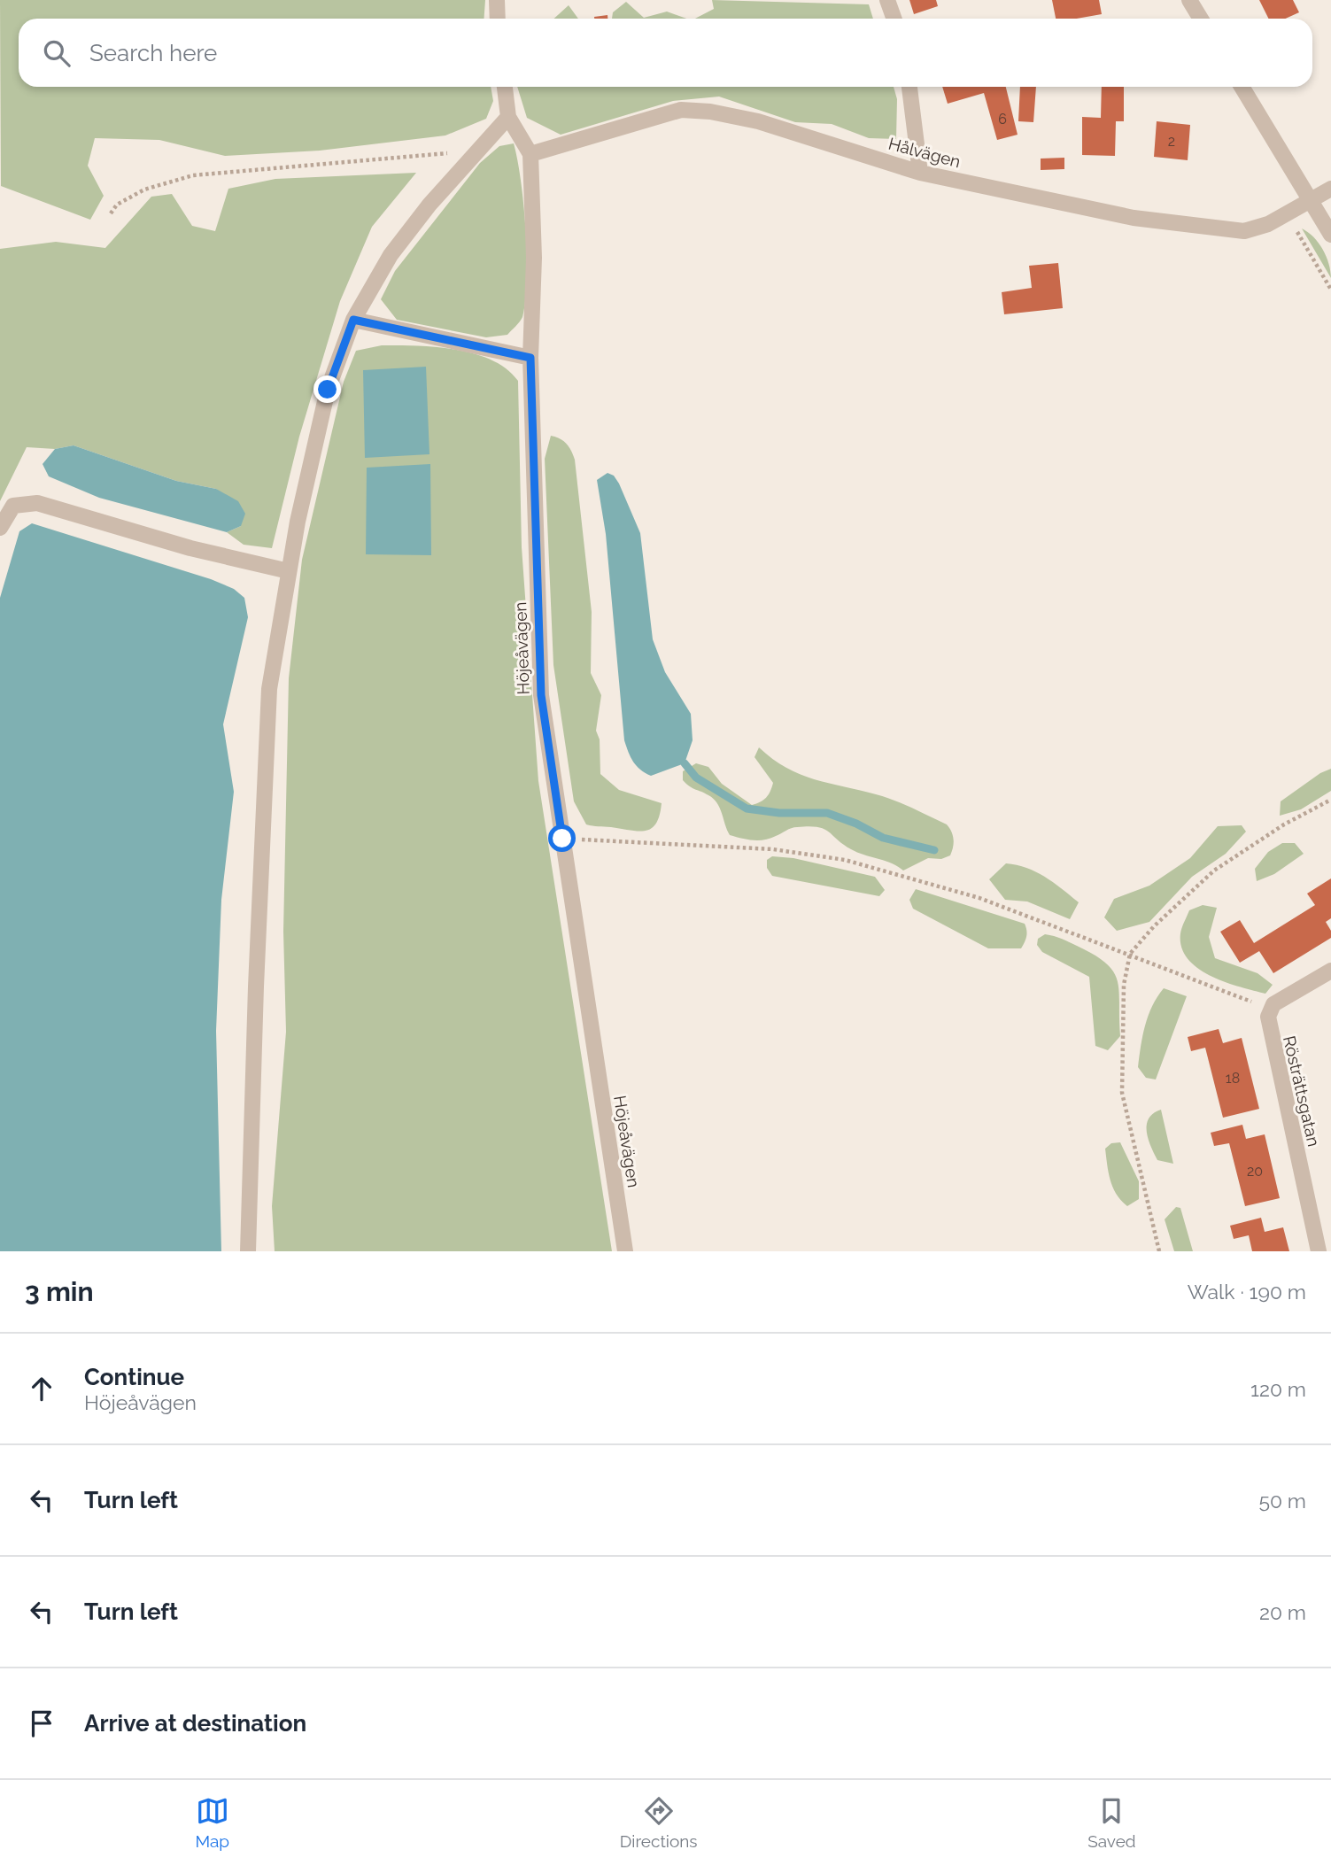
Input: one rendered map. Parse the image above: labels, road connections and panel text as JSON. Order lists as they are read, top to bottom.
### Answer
{
  "streets": {
    "street": ["Hålvägen", "Höjeåvägen", "Rösträttsgatan"]
  },
  "crossings": [
    ["Hålvägen", "Höjeåvägen"]
  ],
  "house_numbers": [
    "6",
    "2",
    "18",
    "20"
  ],
  "page": {
    "search": "Search here",
    "heading": ["3 min", "Walk · 190 m"],
    "list": [
      ["Continue", "Höjeåvägen", "120 m"],
      ["Turn left", "50 m"],
      ["Turn left", "20 m"],
      "Arrive at destination"
    ],
    "nav": ["Map", "Directions", "Saved"]
  }
}
